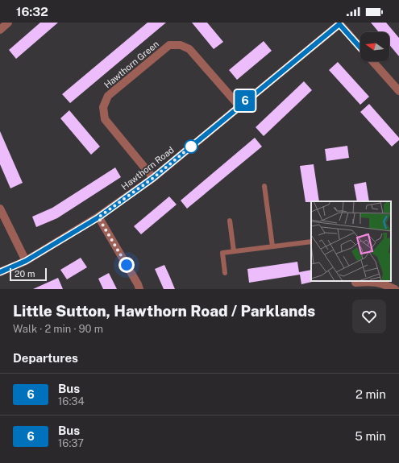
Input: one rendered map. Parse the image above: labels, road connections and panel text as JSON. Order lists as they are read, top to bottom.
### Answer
{
  "streets": {
    "street": ["Hawthorn Green", "Hawthorn Road"]
  },
  "crossings": [
    ["Hawthorn Green", "Hawthorn Road"]
  ],
  "lines": ["bus line 6"],
  "scale_bar": "20 m",
  "north": "left",
  "page": {
    "status": "16:32",
    "on_map": "6",
    "scale": "20 m",
    "heading": [
      ["Little Sutton, Hawthorn Road / Parklands", "Walk · 2 min · 90 m"],
      "Departures"
    ],
    "list": [
      {
        "mark": "6",
        "name": "Bus",
        "note": "16:34",
        "value": "2 min"
      },
      {
        "mark": "6",
        "name": "Bus",
        "note": "16:37",
        "value": "5 min"
      }
    ]
  }
}
